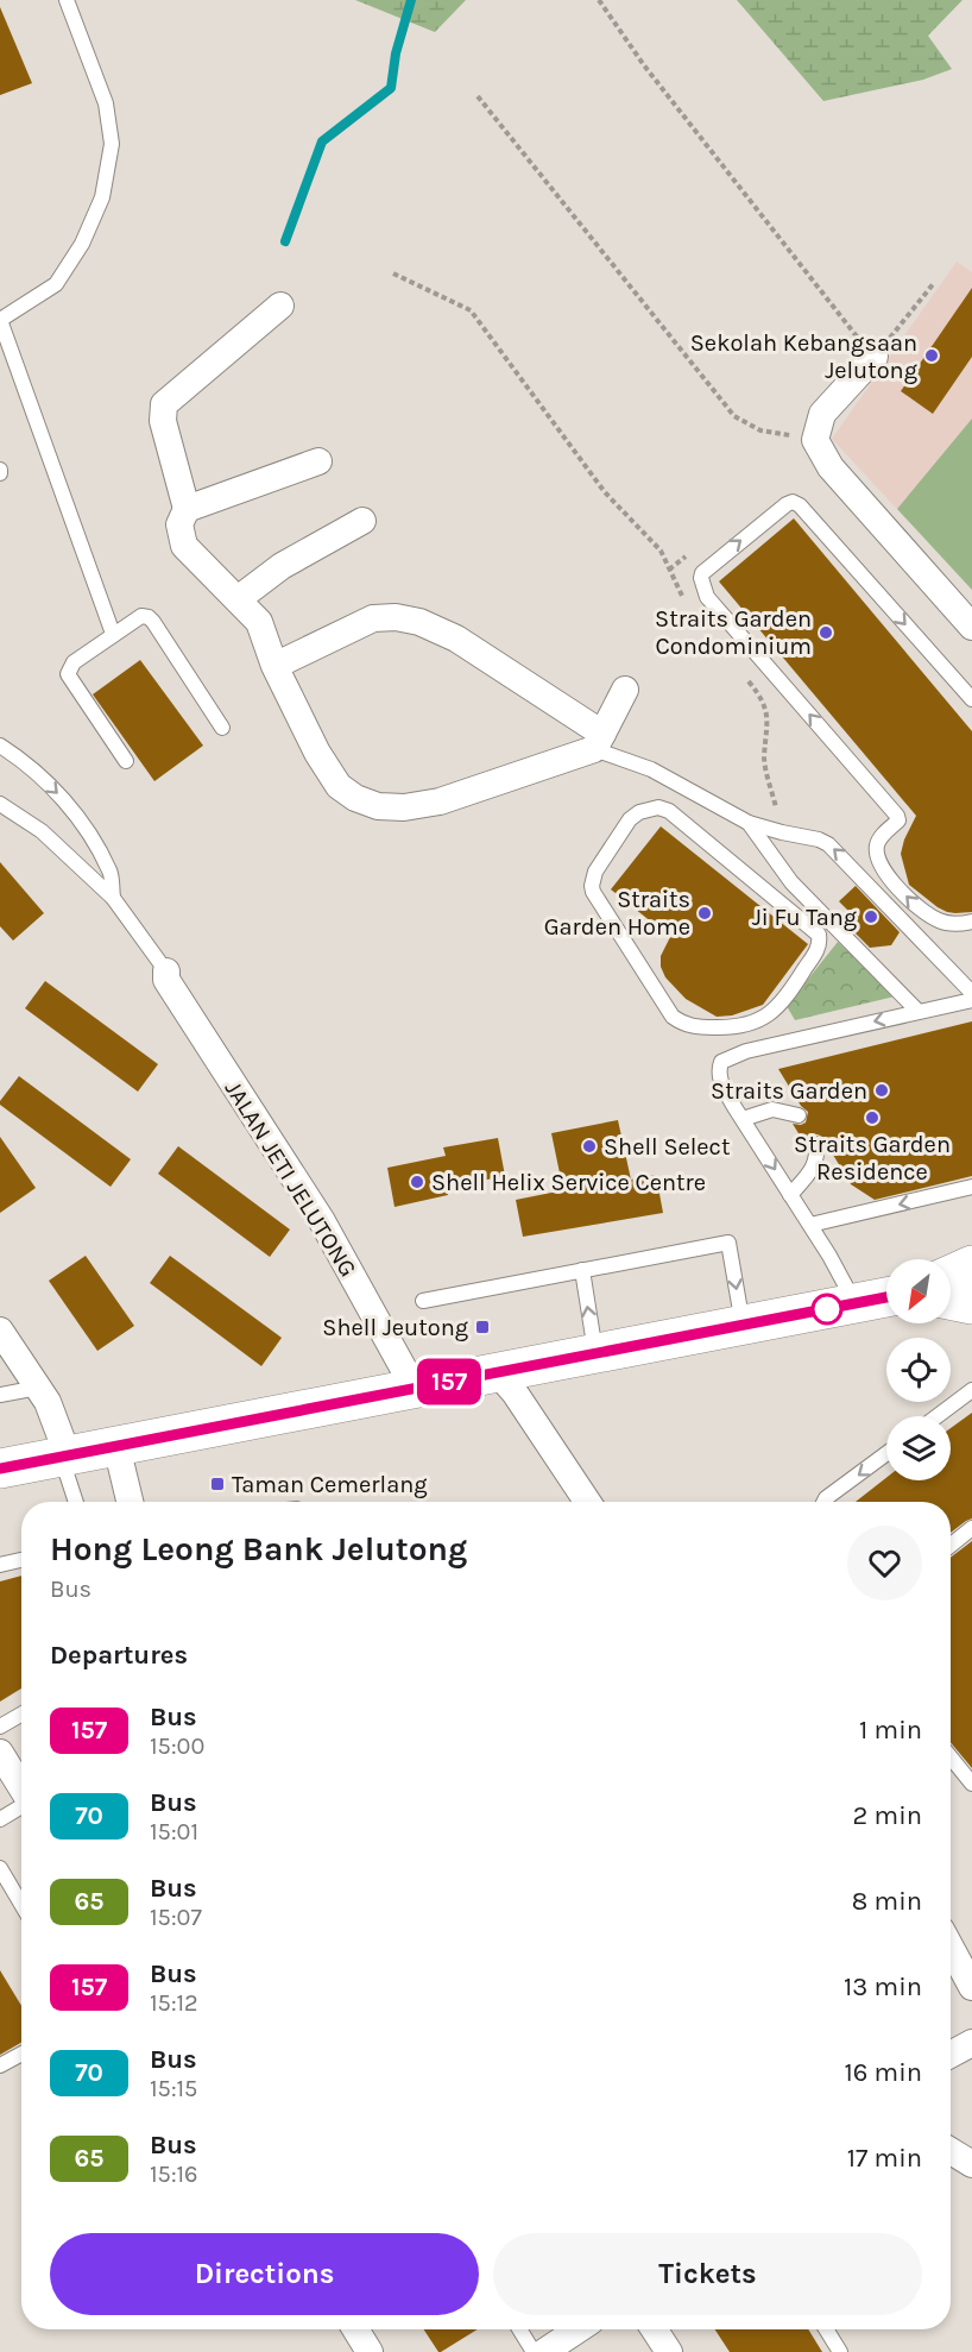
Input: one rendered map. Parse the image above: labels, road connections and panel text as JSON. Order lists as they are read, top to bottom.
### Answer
{
  "streets": {
    "street": ["JALAN JETI JELUTONG"]
  },
  "places": {
    "other": [
      "Sekolah Kebangsaan Jelutong",
      "Straits Garden Condominium",
      "Straits Garden Home",
      "Ji Fu Tang",
      "Straits Garden",
      "Straits Garden Residence",
      "Shell Select",
      "Shell Helix Service Centre"
    ],
    "transit": ["Shell Jeutong", "Taman Cemerlang"]
  },
  "lines": ["bus line 157"],
  "north": "bottom left",
  "page": {
    "on_map": "157",
    "heading": [
      ["Hong Leong Bank Jelutong", "Bus"],
      "Departures"
    ],
    "list": [
      {
        "mark": "157",
        "name": "Bus",
        "note": "15:00",
        "value": "1 min"
      },
      {
        "mark": "70",
        "name": "Bus",
        "note": "15:01",
        "value": "2 min"
      },
      {
        "mark": "65",
        "name": "Bus",
        "note": "15:07",
        "value": "8 min"
      },
      {
        "mark": "157",
        "name": "Bus",
        "note": "15:12",
        "value": "13 min"
      },
      {
        "mark": "70",
        "name": "Bus",
        "note": "15:15",
        "value": "16 min"
      },
      {
        "mark": "65",
        "name": "Bus",
        "note": "15:16",
        "value": "17 min"
      }
    ],
    "buttons": ["Directions", "Tickets"]
  }
}
